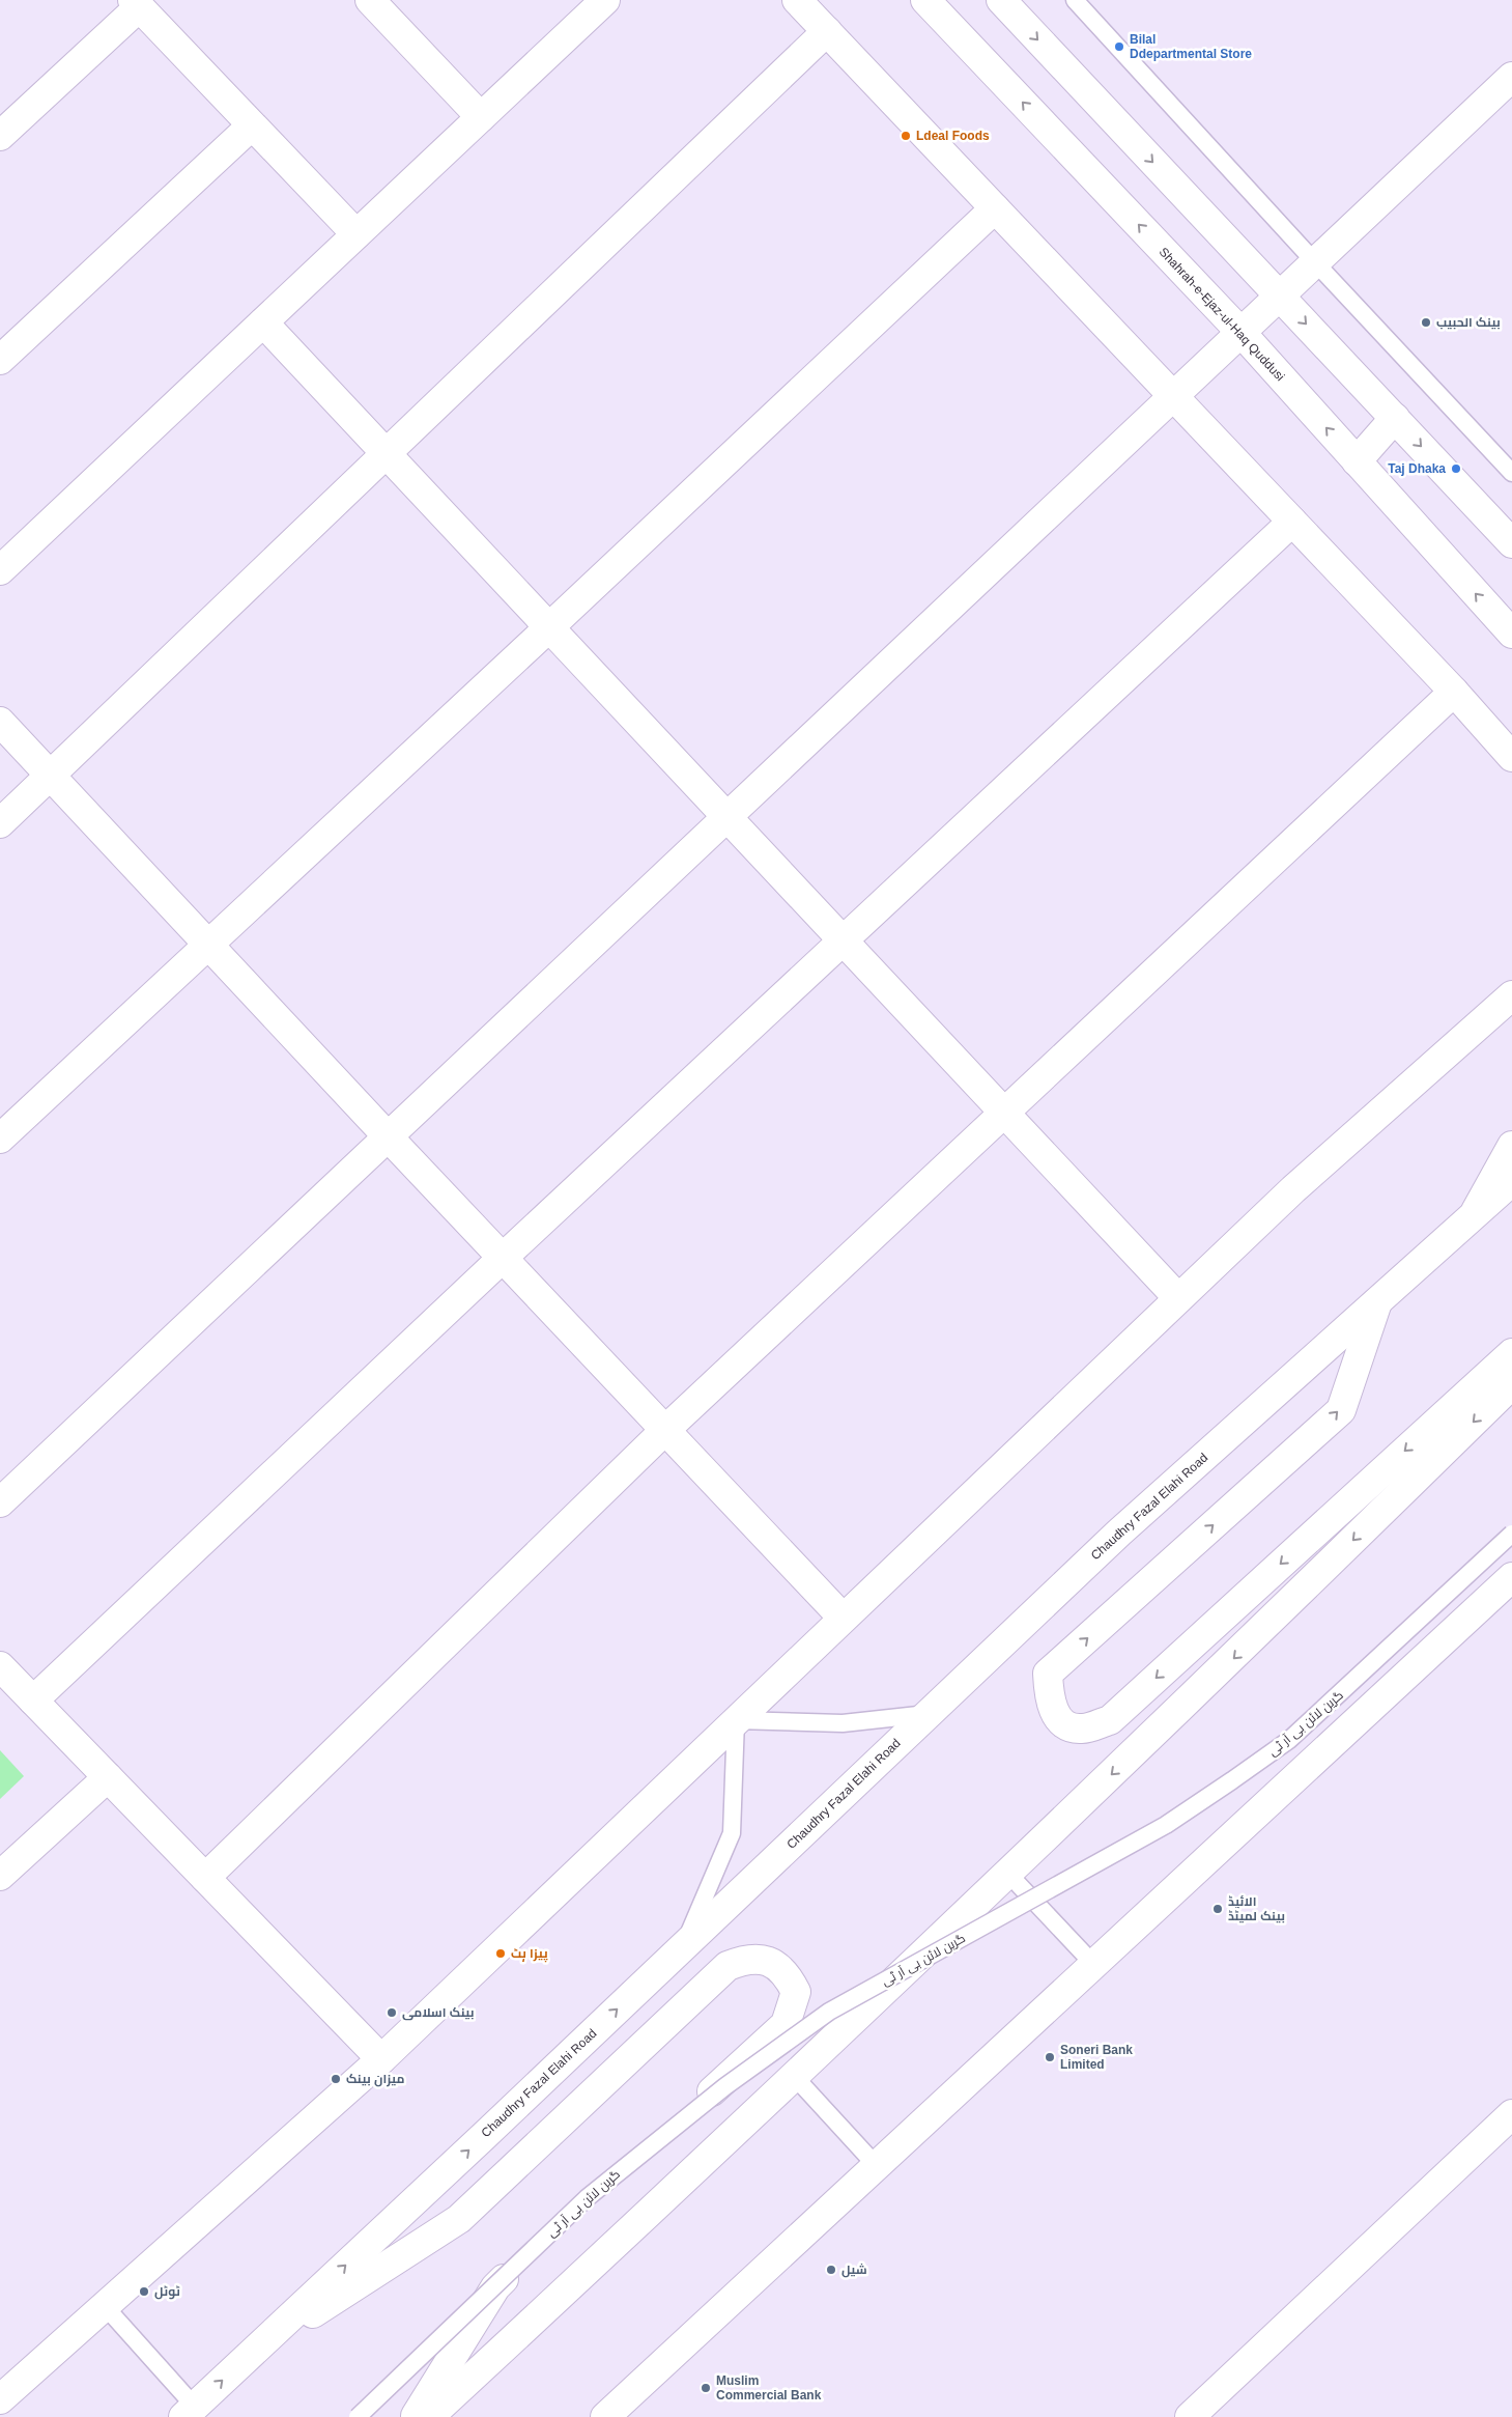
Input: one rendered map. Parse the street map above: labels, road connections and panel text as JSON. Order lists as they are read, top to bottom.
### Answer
{
  "streets": {
    "street": ["Shahrah-e-Ejaz-ul-Haq Quddusi", "Chaudhry Fazal Elahi Road"],
    "lane": ["گرین لائن بی آر ٹی"]
  },
  "places": [
    "Bilal Ddepartmental Store",
    "Ldeal Foods",
    "بينک الحبيب",
    "Taj Dhaka",
    "الائیڈ بینک لمیٹڈ",
    "پیزا ہٹ",
    "بینک اسلامی",
    "Soneri Bank Limited",
    "میزان بینک",
    "شیل",
    "ٹوٹل",
    "Muslim Commercial Bank"
  ]
}
